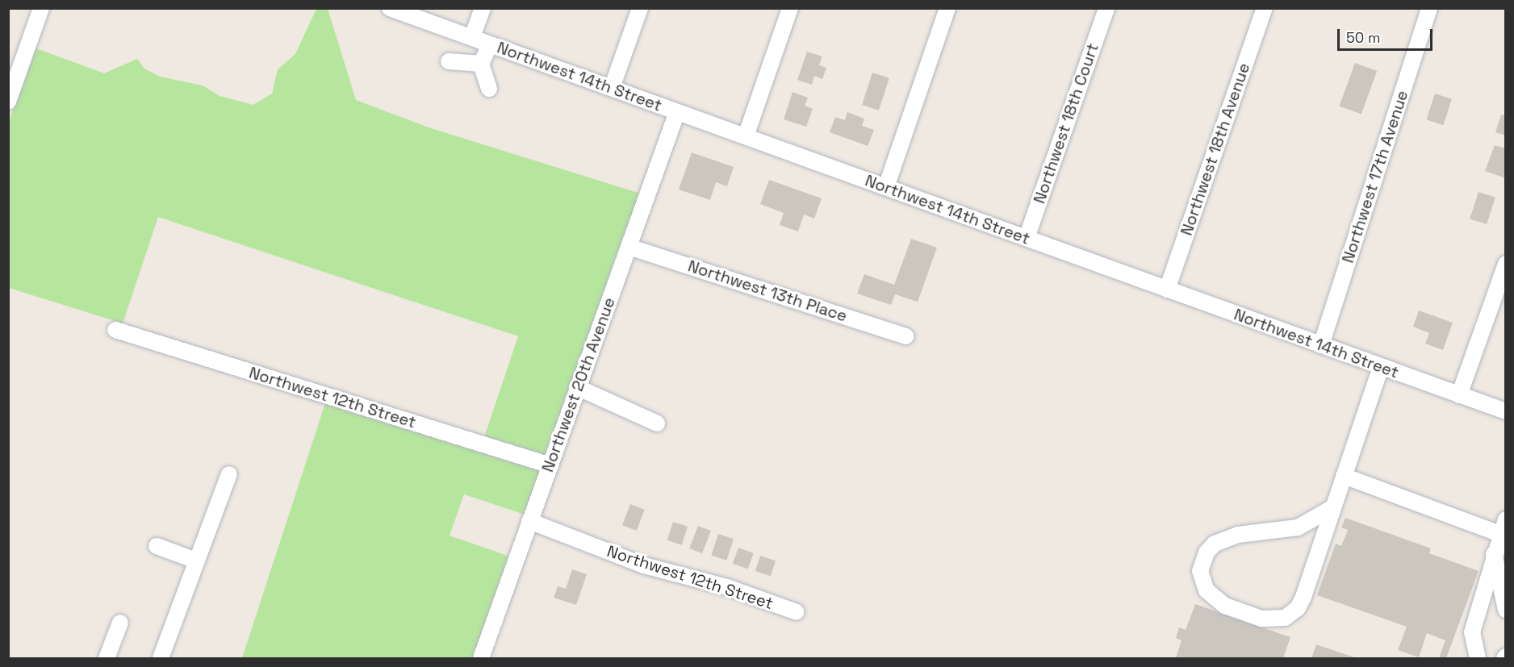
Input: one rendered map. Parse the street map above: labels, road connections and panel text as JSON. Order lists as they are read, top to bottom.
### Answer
{
  "streets": {
    "street": [
      "Northwest 14th Street",
      "Northwest 18th Court",
      "Northwest 18th Avenue",
      "Northwest 17th Avenue",
      "Northwest 13th Place",
      "Northwest 20th Avenue",
      "Northwest 12th Street"
    ]
  },
  "crossings": [
    ["Northwest 14th Street", "Northwest 18th Court"],
    ["Northwest 14th Street", "Northwest 18th Avenue"],
    ["Northwest 14th Street", "Northwest 17th Avenue"],
    ["Northwest 14th Street", "Northwest 20th Avenue"],
    ["Northwest 13th Place", "Northwest 20th Avenue"],
    ["Northwest 20th Avenue", "Northwest 12th Street"]
  ],
  "scale_bar": "50 m"
}
